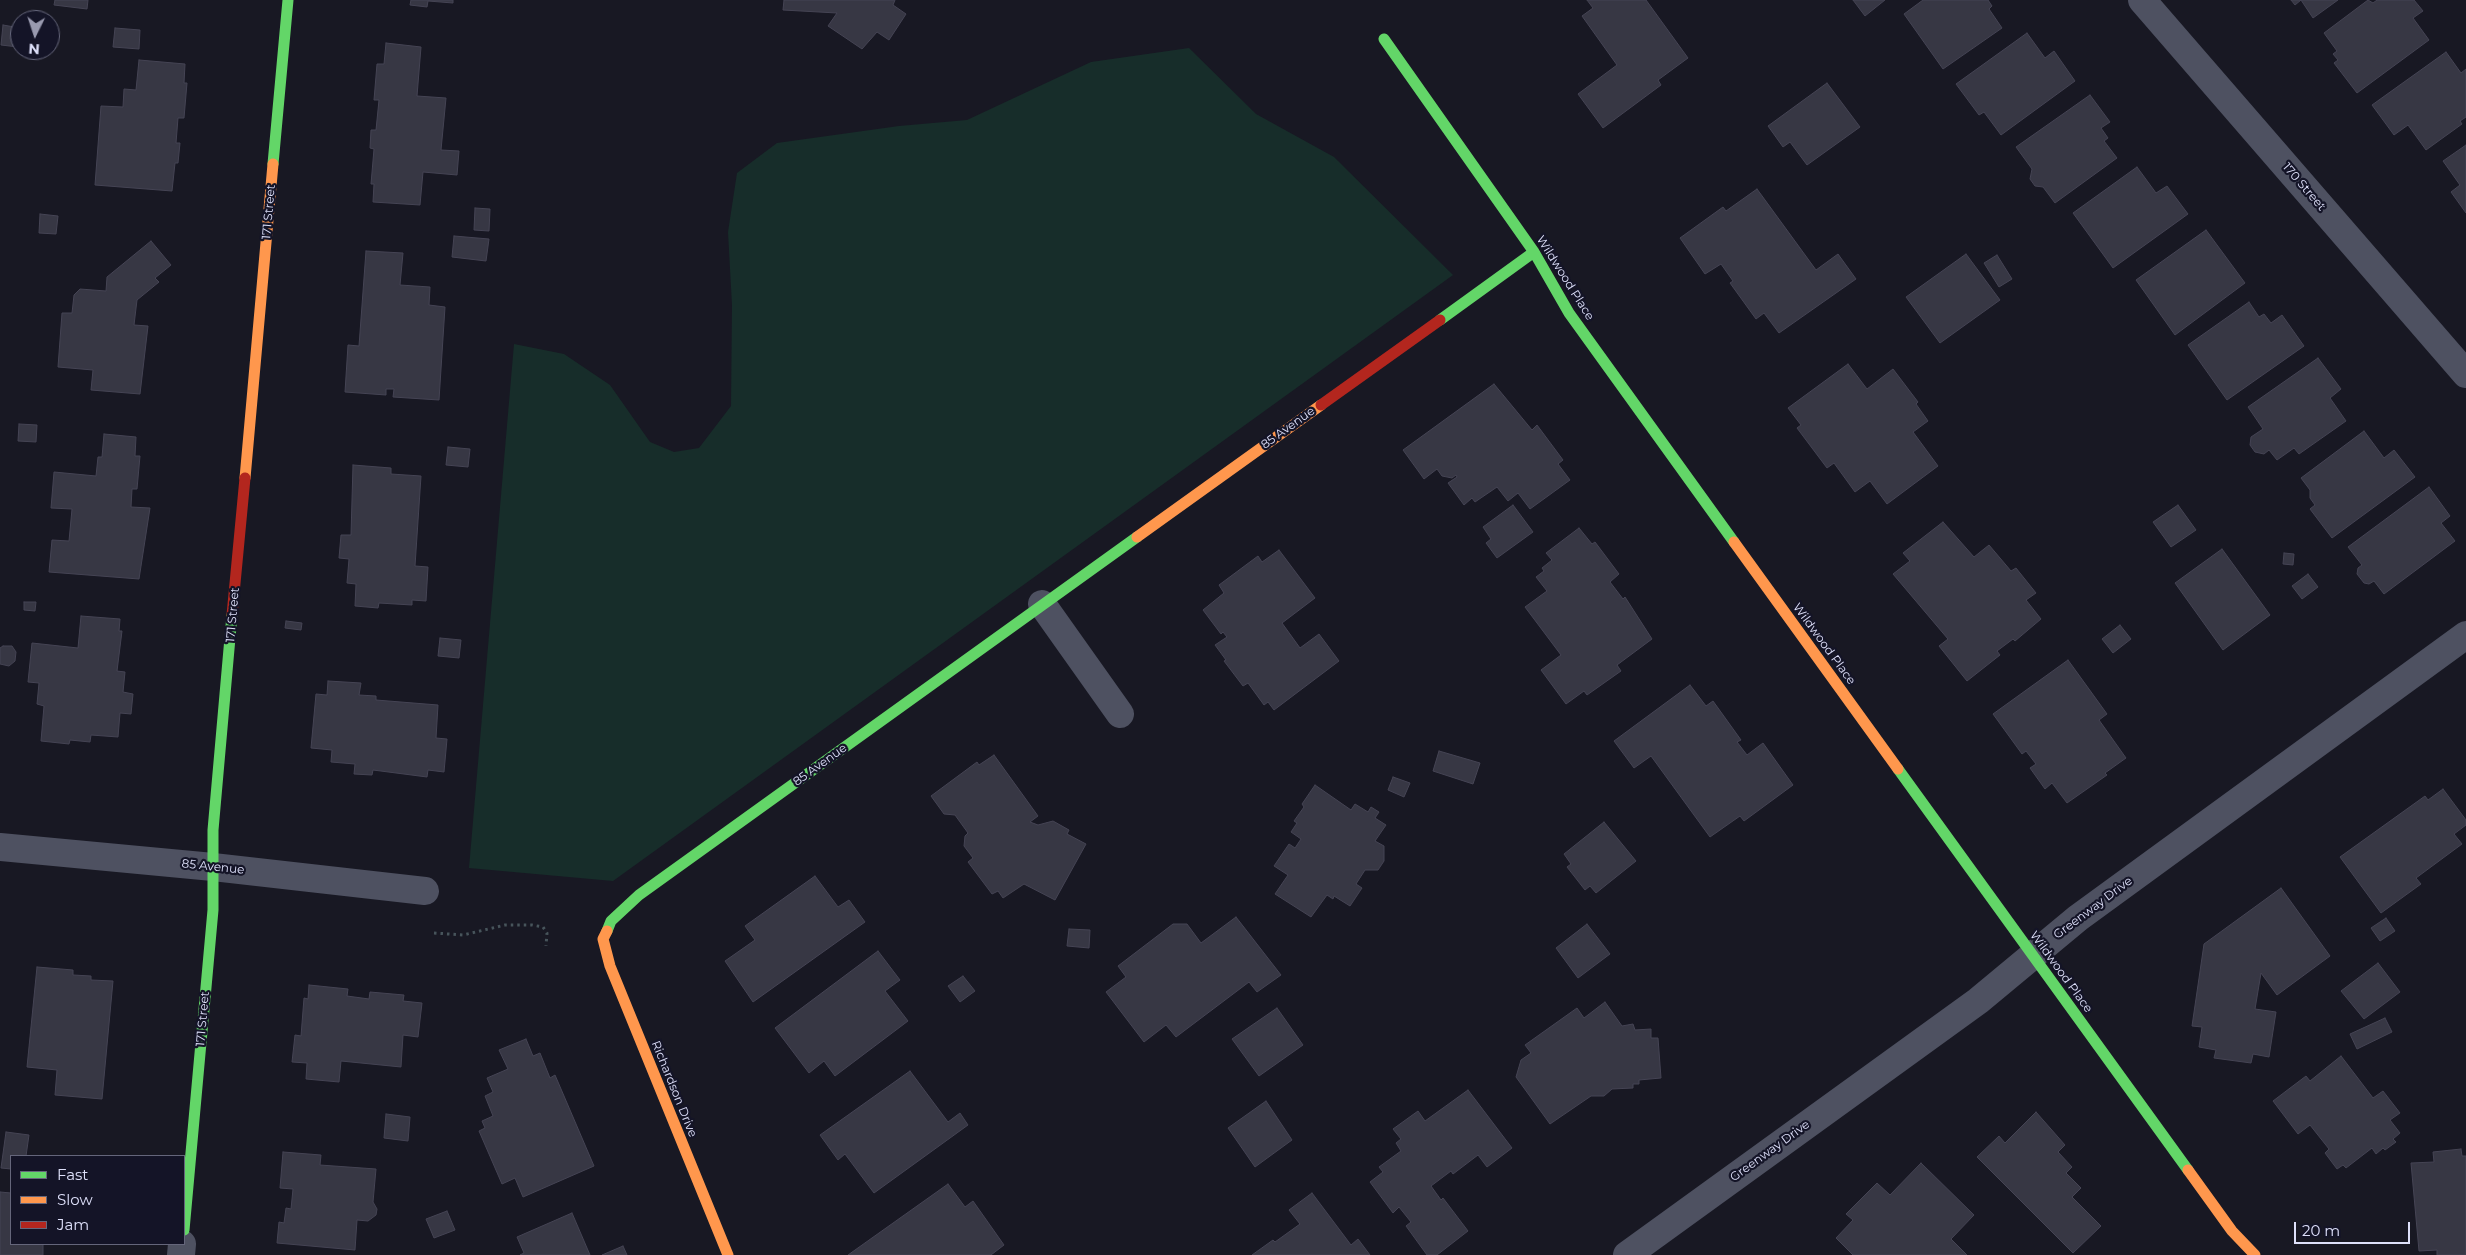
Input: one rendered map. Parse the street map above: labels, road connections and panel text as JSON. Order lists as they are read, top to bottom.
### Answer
{
  "streets": {
    "street": [
      "170 Street",
      "171 Street",
      "Wildwood Place",
      "85 Avenue",
      "Greenway Drive",
      "Richardson Drive"
    ]
  },
  "crossings": [
    ["171 Street", "85 Avenue"],
    ["Wildwood Place", "85 Avenue"],
    ["Wildwood Place", "Greenway Drive"],
    ["85 Avenue", "Richardson Drive"]
  ],
  "legend": ["Fast", "Slow", "Jam"],
  "scale_bar": "20 m",
  "north": "bottom"
}
